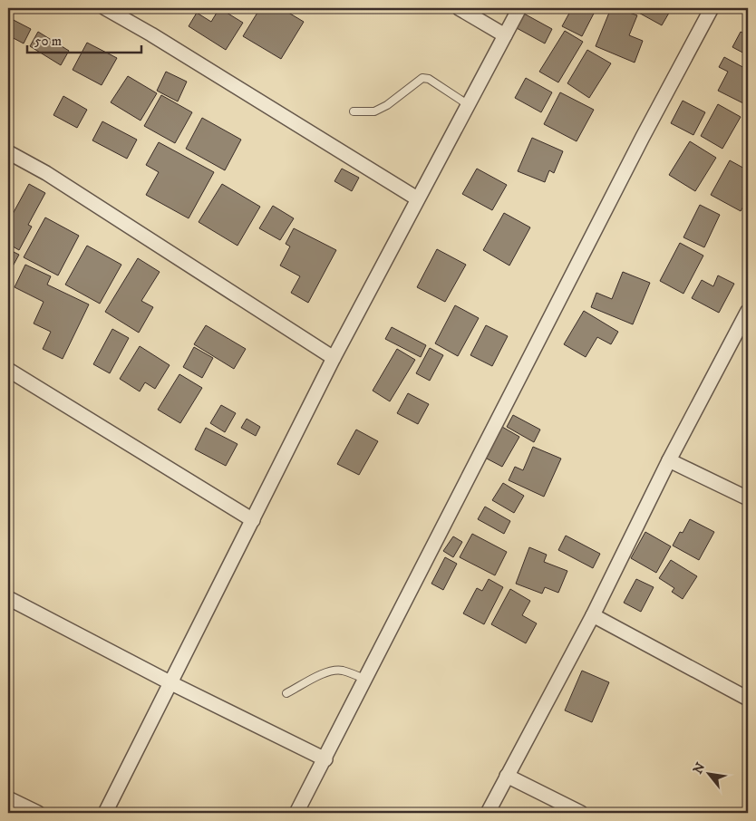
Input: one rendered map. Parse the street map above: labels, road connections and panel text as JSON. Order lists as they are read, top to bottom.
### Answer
{
  "scale_bar": "50 m",
  "north": "top left"
}
